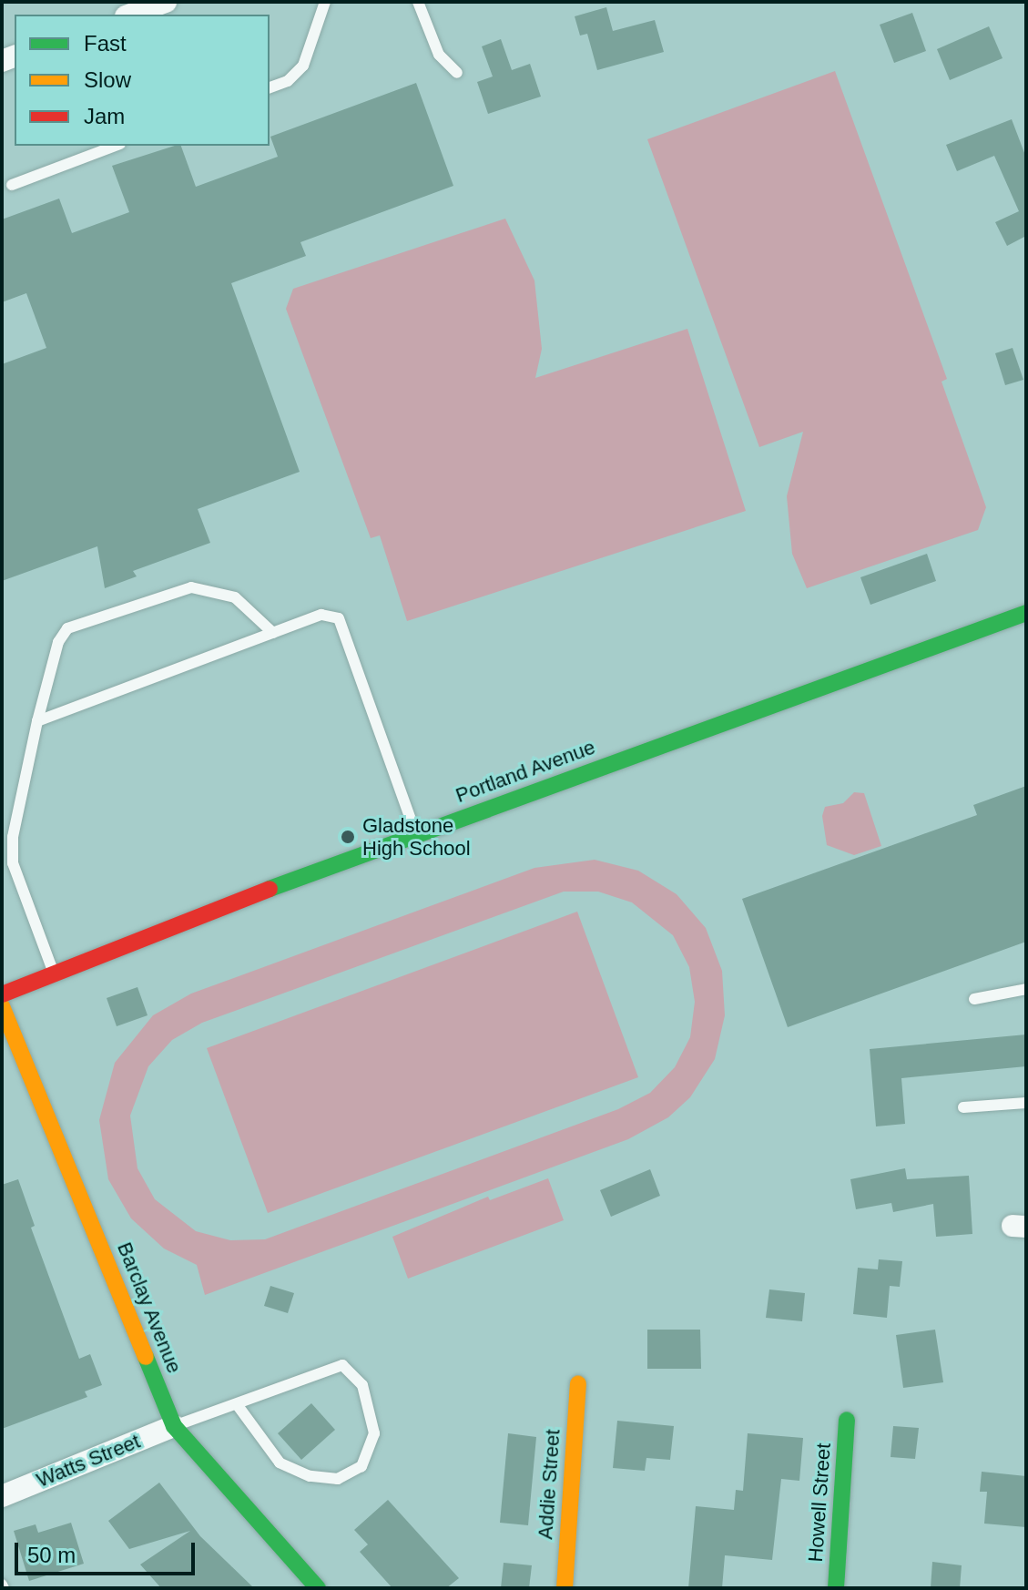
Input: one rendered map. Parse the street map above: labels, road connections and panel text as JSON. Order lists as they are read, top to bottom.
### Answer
{
  "streets": {
    "street": [
      "Portland Avenue",
      "Barclay Avenue",
      "Watts Street",
      "Addie Street",
      "Howell Street"
    ]
  },
  "crossings": [
    ["Barclay Avenue", "Watts Street"]
  ],
  "places": ["Gladstone High School"],
  "legend": ["Fast", "Slow", "Jam"],
  "scale_bar": "50 m"
}
